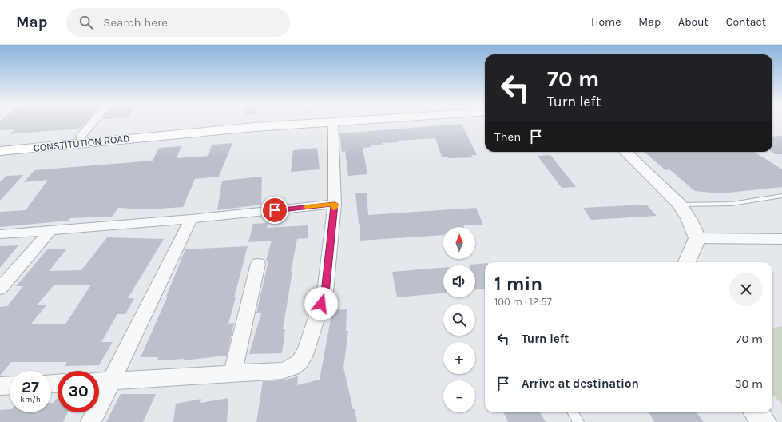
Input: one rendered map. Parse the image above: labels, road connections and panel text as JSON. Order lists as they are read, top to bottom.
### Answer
{
  "streets": {
    "main road": ["CONSTITUTION ROAD"]
  },
  "north": "top",
  "page": {
    "header": "Map",
    "search": "Search here",
    "nav": [
      "Home",
      "Map",
      "About",
      "Contact"
    ],
    "turn": ["70 m", "Turn left"],
    "then": "Then",
    "map_buttons": ["+", "−"],
    "heading": ["1 min", "100 m · 12:57"],
    "list": [
      {
        "name": "Turn left",
        "value": "70 m"
      },
      {
        "name": "Arrive at destination",
        "value": "30 m"
      }
    ],
    "speed": "27 km/h",
    "limit": "30"
  }
}
